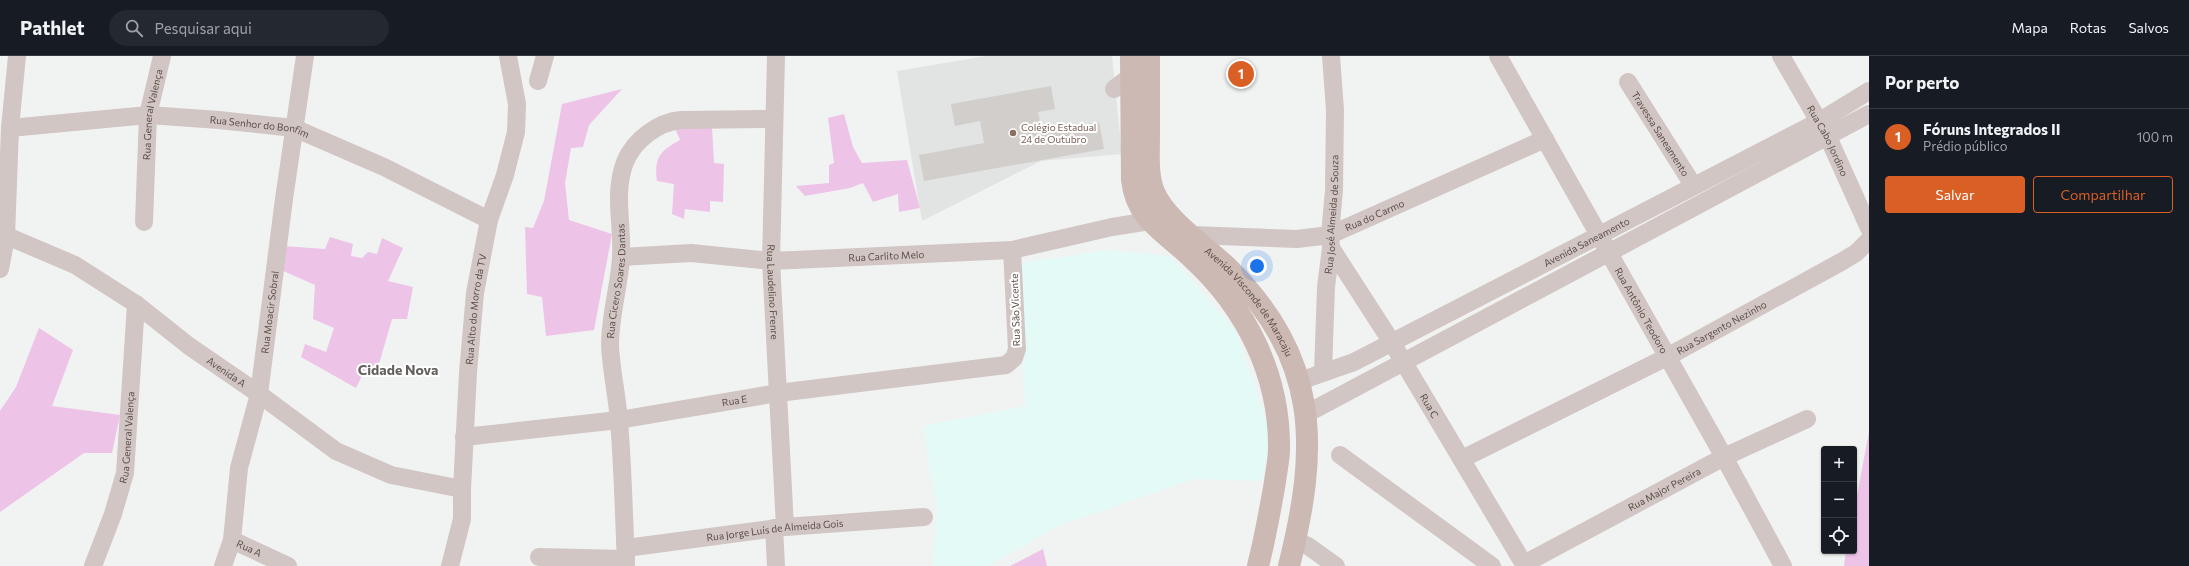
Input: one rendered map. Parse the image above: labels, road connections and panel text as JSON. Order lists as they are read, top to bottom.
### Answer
{
  "streets": {
    "main road": ["Avenida Visconde de Maracaju"],
    "street": [
      "Rua General Valença",
      "Rua Senhor do Bonfim",
      "Travessa Saneamento",
      "Rua Cabo Jordino",
      "Rua José Almeida de Souza",
      "Rua do Carmo",
      "Avenida Saneamento",
      "Rua Carlito Melo",
      "Rua Cicero Soares Dantas",
      "Rua Laudelino Frenre",
      "Rua Alto do Morro da TV",
      "Rua São Vicente",
      "Rua Antônio Teodoro",
      "Rua Moacir Sobral",
      "Rua Sargento Nezinho",
      "Avenida A",
      "Rua E",
      "Rua C",
      "Rua Major Pereira",
      "Rua Jorge Luís de Almeida Gois",
      "Rua A"
    ]
  },
  "crossings": [
    ["Rua General Valença", "Rua Senhor do Bonfim"],
    ["Rua General Valença", "Avenida A"],
    ["Rua Senhor do Bonfim", "Rua Alto do Morro da TV"],
    ["Rua Senhor do Bonfim", "Rua Moacir Sobral"],
    ["Travessa Saneamento", "Avenida Saneamento"],
    ["Rua Cabo Jordino", "Avenida Saneamento"],
    ["Rua José Almeida de Souza", "Rua do Carmo"],
    ["Rua José Almeida de Souza", "Avenida Saneamento"],
    ["Rua José Almeida de Souza", "Rua C"],
    ["Rua do Carmo", "Avenida Visconde de Maracaju"],
    ["Rua do Carmo", "Rua Antônio Teodoro"],
    ["Rua do Carmo", "Rua C"],
    ["Avenida Saneamento", "Avenida Visconde de Maracaju"],
    ["Avenida Saneamento", "Rua Antônio Teodoro"],
    ["Avenida Saneamento", "Rua C"],
    ["Rua Carlito Melo", "Rua Cicero Soares Dantas"],
    ["Rua Carlito Melo", "Rua Laudelino Frenre"],
    ["Rua Carlito Melo", "Avenida Visconde de Maracaju"],
    ["Rua Carlito Melo", "Rua São Vicente"],
    ["Rua Cicero Soares Dantas", "Rua Laudelino Frenre"],
    ["Rua Cicero Soares Dantas", "Rua E"],
    ["Rua Cicero Soares Dantas", "Rua Jorge Luís de Almeida Gois"],
    ["Rua Laudelino Frenre", "Rua E"],
    ["Rua Laudelino Frenre", "Rua Jorge Luís de Almeida Gois"],
    ["Rua Alto do Morro da TV", "Avenida A"],
    ["Rua Alto do Morro da TV", "Rua E"],
    ["Rua São Vicente", "Rua E"],
    ["Rua Antônio Teodoro", "Rua Sargento Nezinho"],
    ["Rua Antônio Teodoro", "Rua Major Pereira"],
    ["Rua Moacir Sobral", "Avenida A"],
    ["Rua Moacir Sobral", "Rua A"],
    ["Rua Sargento Nezinho", "Rua C"],
    ["Rua C", "Rua Major Pereira"]
  ],
  "districts": ["Cidade Nova"],
  "places": ["Colégio Estadual 24 de Outubro"],
  "page": {
    "header": "Pathlet",
    "search": "Pesquisar aqui",
    "nav": ["Mapa", "Rotas", "Salvos"],
    "heading": "Por perto",
    "pins": "1",
    "list": [
      {
        "mark": "1",
        "name": "Fóruns Integrados II",
        "note": "Prédio público",
        "value": "100 m"
      }
    ],
    "buttons": ["Salvar", "Compartilhar"],
    "map_buttons": ["+", "−"]
  }
}
